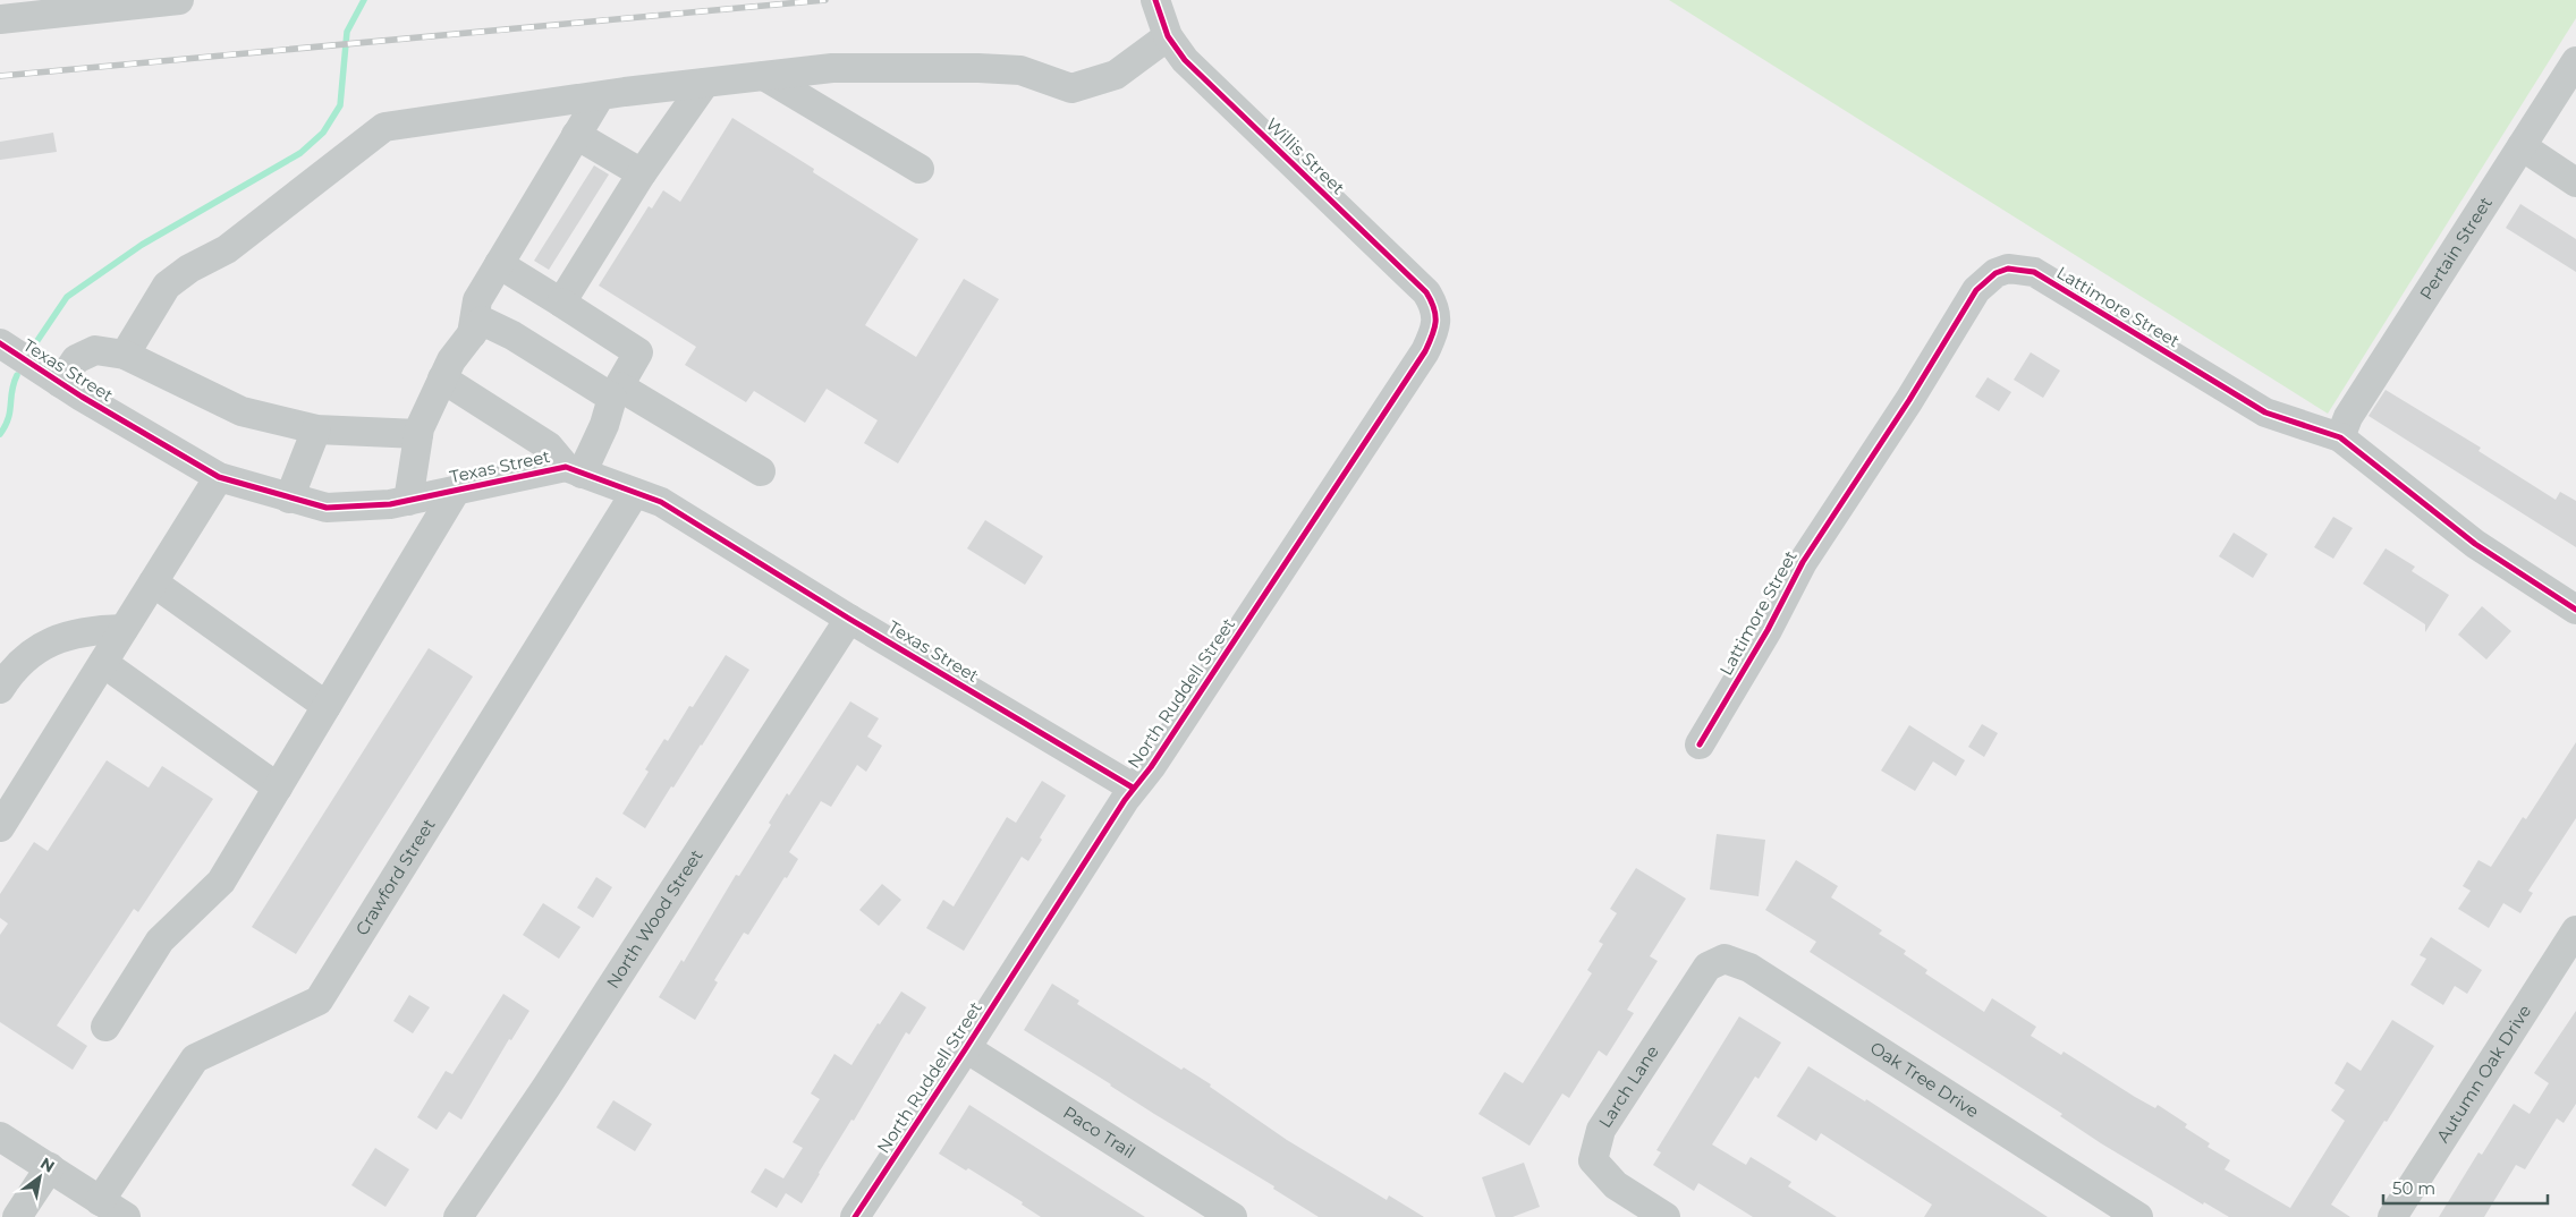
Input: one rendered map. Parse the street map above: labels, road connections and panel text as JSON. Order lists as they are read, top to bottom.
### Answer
{
  "streets": {
    "street": [
      "Willis Street",
      "Pertain Street",
      "Lattimore Street",
      "Texas Street",
      "North Ruddell Street",
      "Crawford Street",
      "North Wood Street",
      "Autumn Oak Drive",
      "Oak Tree Drive",
      "Larch Lane",
      "Paco Trail"
    ]
  },
  "crossings": [
    ["Willis Street", "North Ruddell Street"],
    ["Pertain Street", "Lattimore Street"],
    ["Texas Street", "North Ruddell Street"],
    ["Texas Street", "Crawford Street"],
    ["Texas Street", "North Wood Street"],
    ["North Ruddell Street", "Paco Trail"],
    ["Oak Tree Drive", "Larch Lane"]
  ],
  "scale_bar": "50 m",
  "north": "top right"
}
